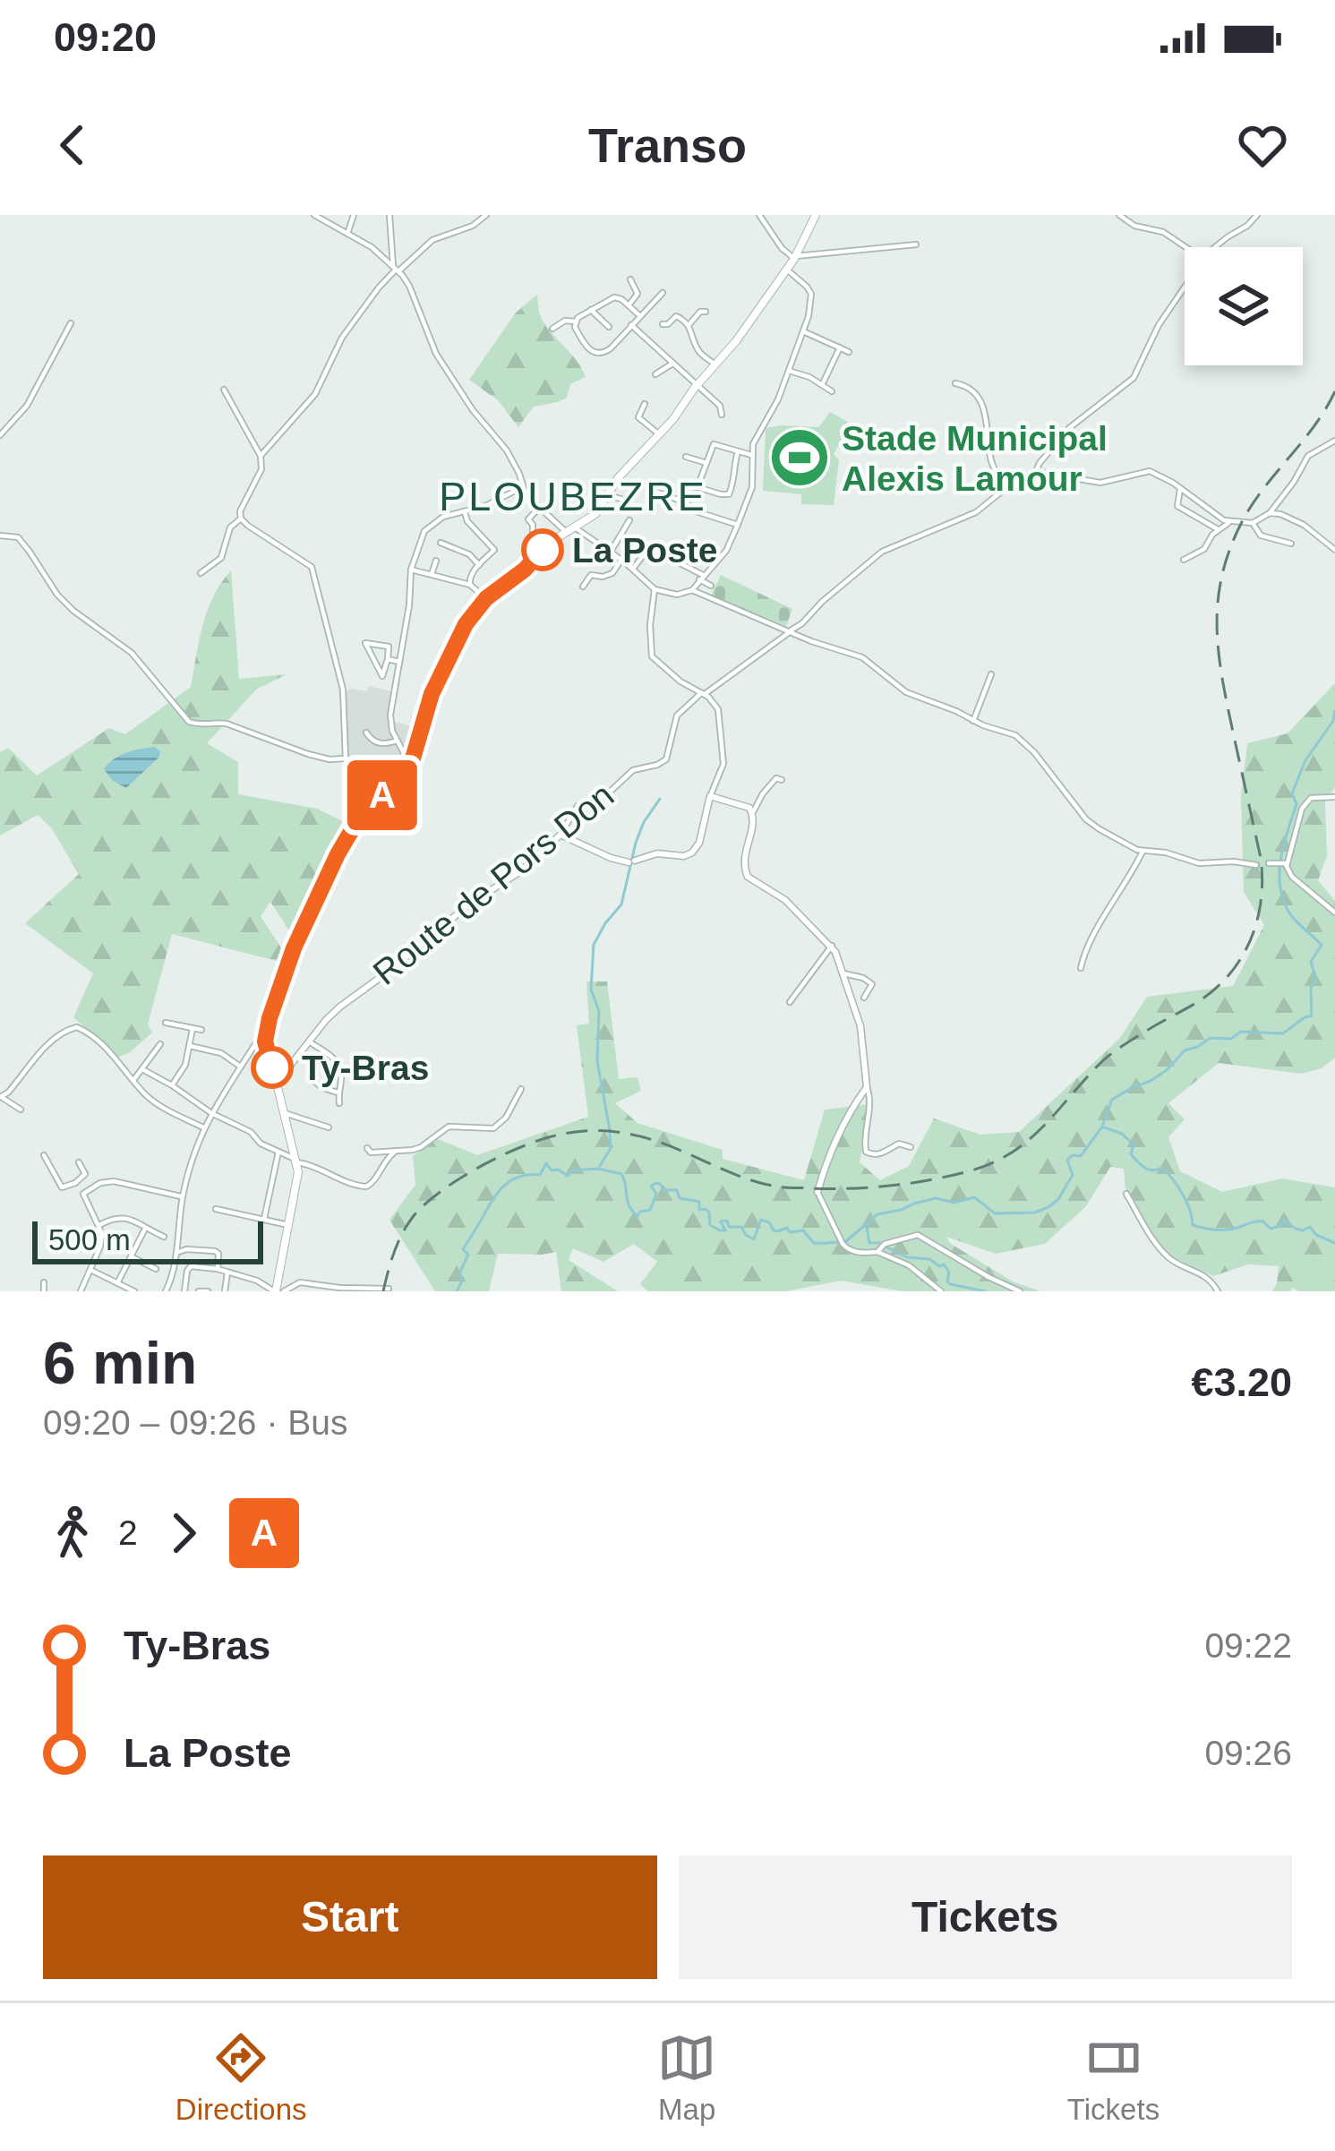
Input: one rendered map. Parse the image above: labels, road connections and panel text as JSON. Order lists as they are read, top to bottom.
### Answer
{
  "streets": {
    "street": ["Route de Pors Don"]
  },
  "districts": ["PLOUBEZRE"],
  "places": {
    "sports": ["Stade Municipal Alexis Lamour"],
    "other": ["La Poste", "Ty-Bras"]
  },
  "lines": ["bus line A"],
  "scale_bar": "500 m",
  "page": {
    "status": "09:20",
    "header": "Transo",
    "on_map": "A",
    "scale": "500 m",
    "heading": ["6 min", "09:20 – 09:26 · Bus", "€3.20"],
    "legs": ["2", "A"],
    "list": [
      {
        "name": "Ty-Bras",
        "value": "09:22"
      },
      {
        "name": "La Poste",
        "value": "09:26"
      }
    ],
    "buttons": ["Start", "Tickets"],
    "tabs": ["Directions", "Map", "Tickets"]
  }
}
